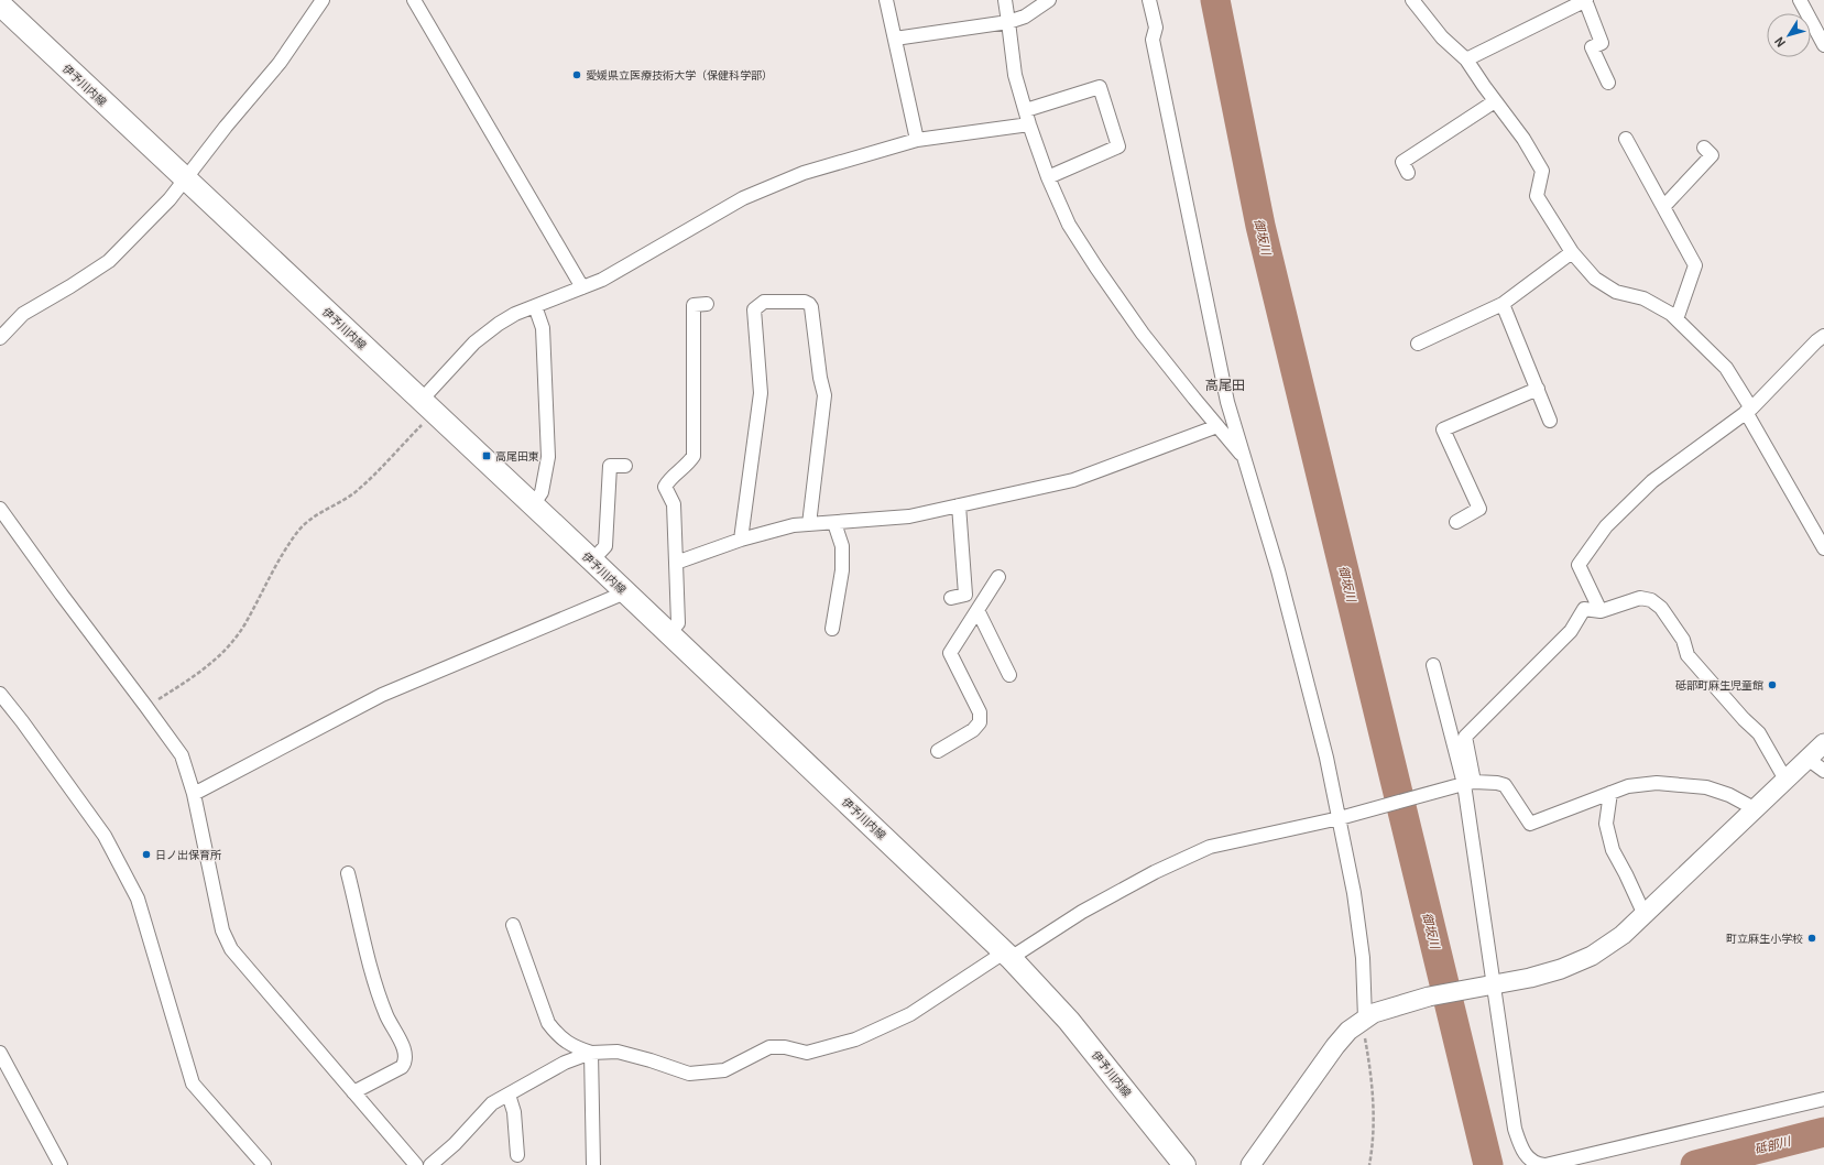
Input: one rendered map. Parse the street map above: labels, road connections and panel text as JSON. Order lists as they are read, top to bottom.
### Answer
{
  "streets": {
    "main road": ["伊予川内線"]
  },
  "districts": ["高尾田"],
  "water": ["御坂川", "砥部川"],
  "places": {
    "other": [
      "愛媛県立医療技術大学（保健科学部）",
      "砥部町麻生児童館",
      "日ノ出保育所",
      "町立麻生小学校"
    ],
    "transit": ["高尾田東"]
  },
  "north": "bottom left"
}
